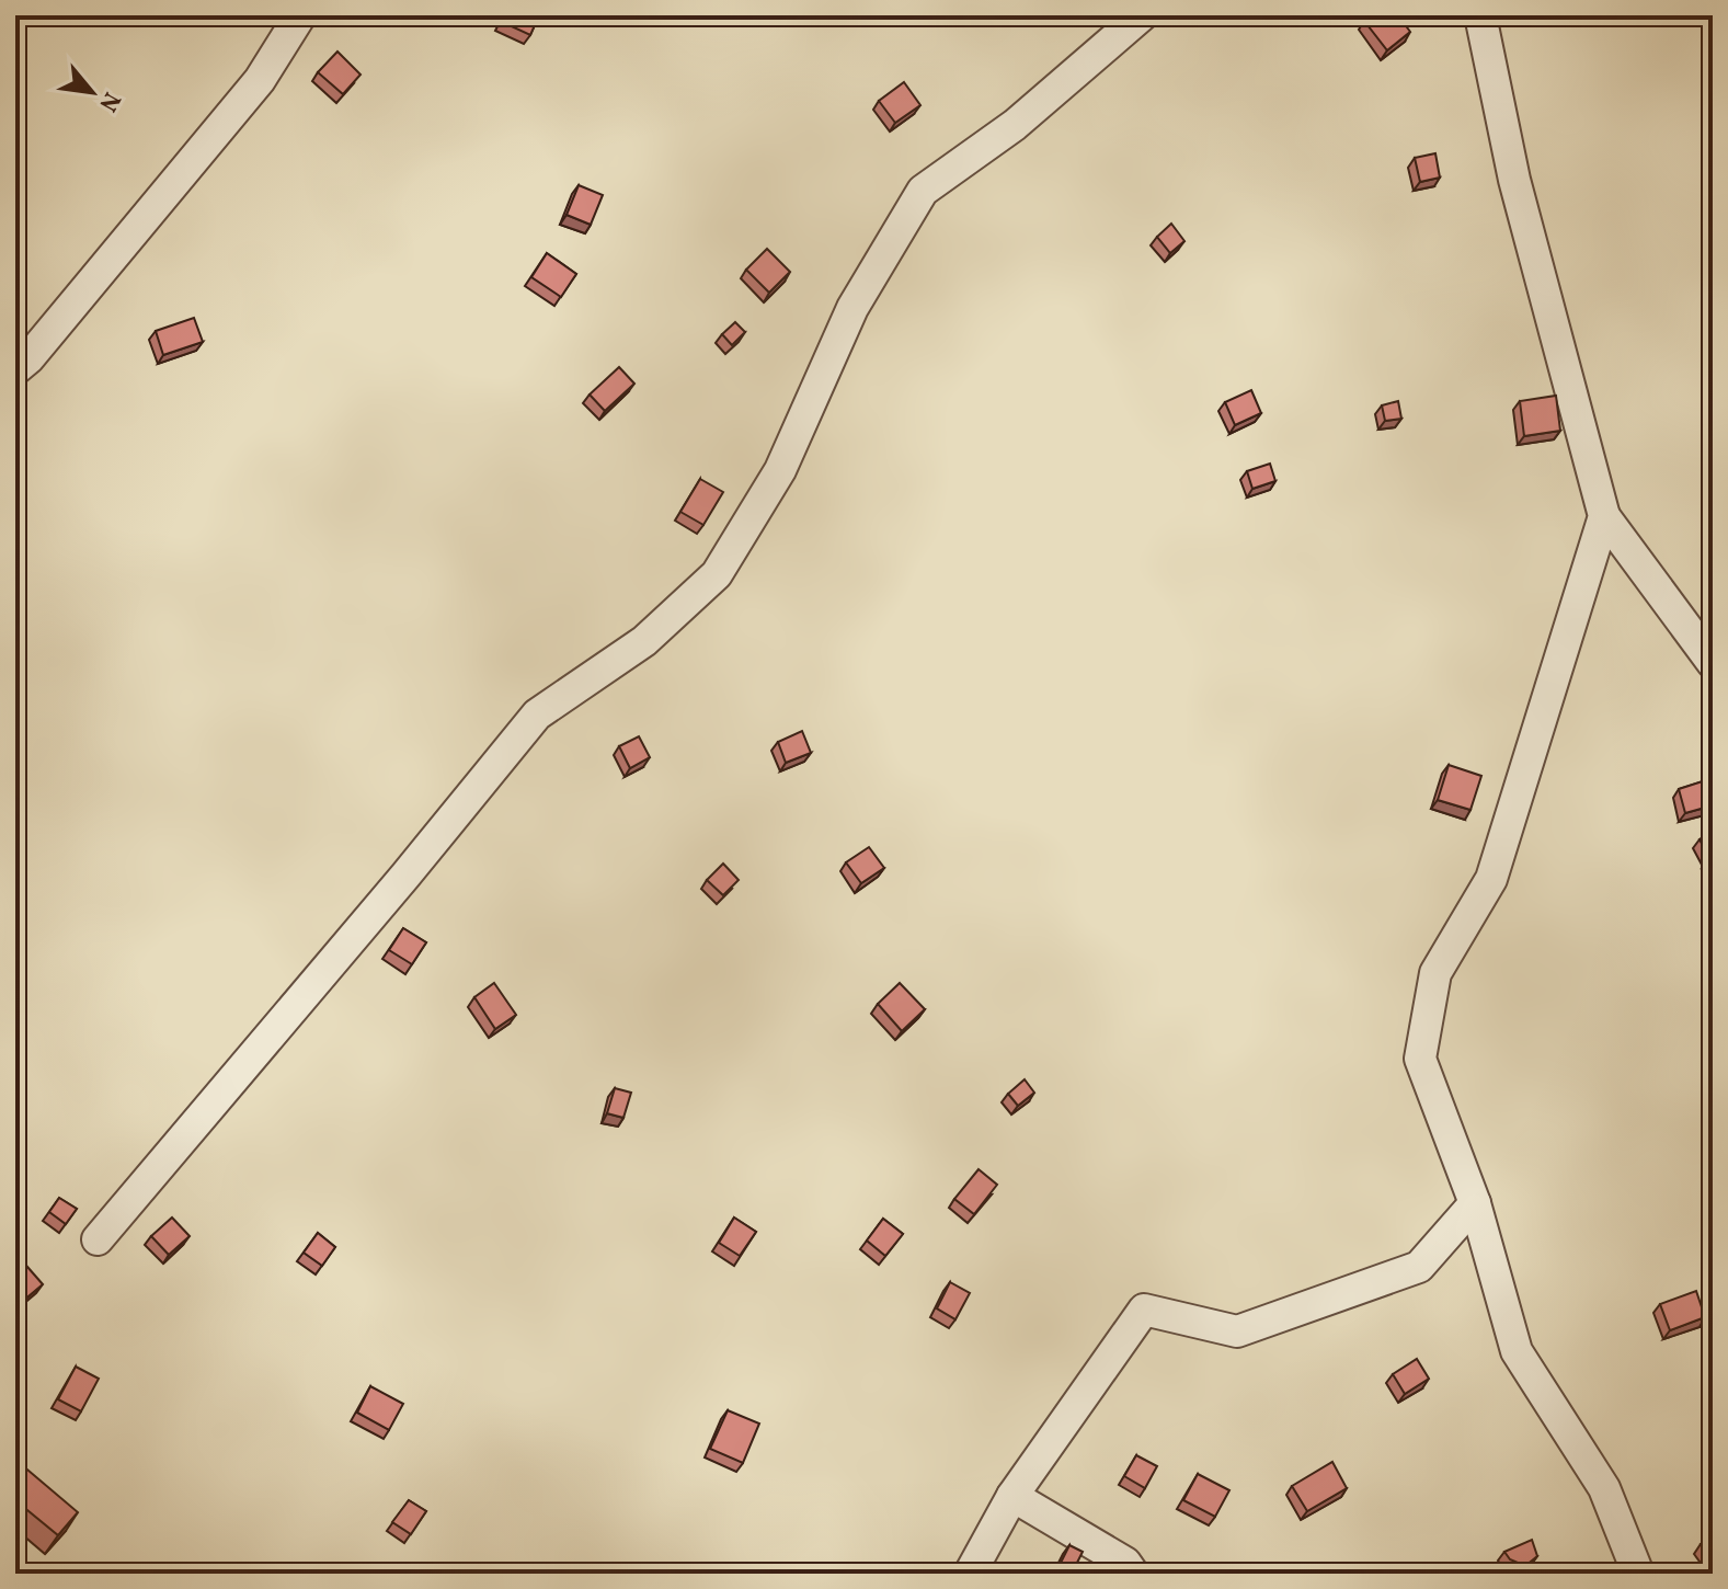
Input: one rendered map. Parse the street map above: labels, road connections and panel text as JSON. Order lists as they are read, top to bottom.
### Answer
{
  "north": "bottom right"
}
